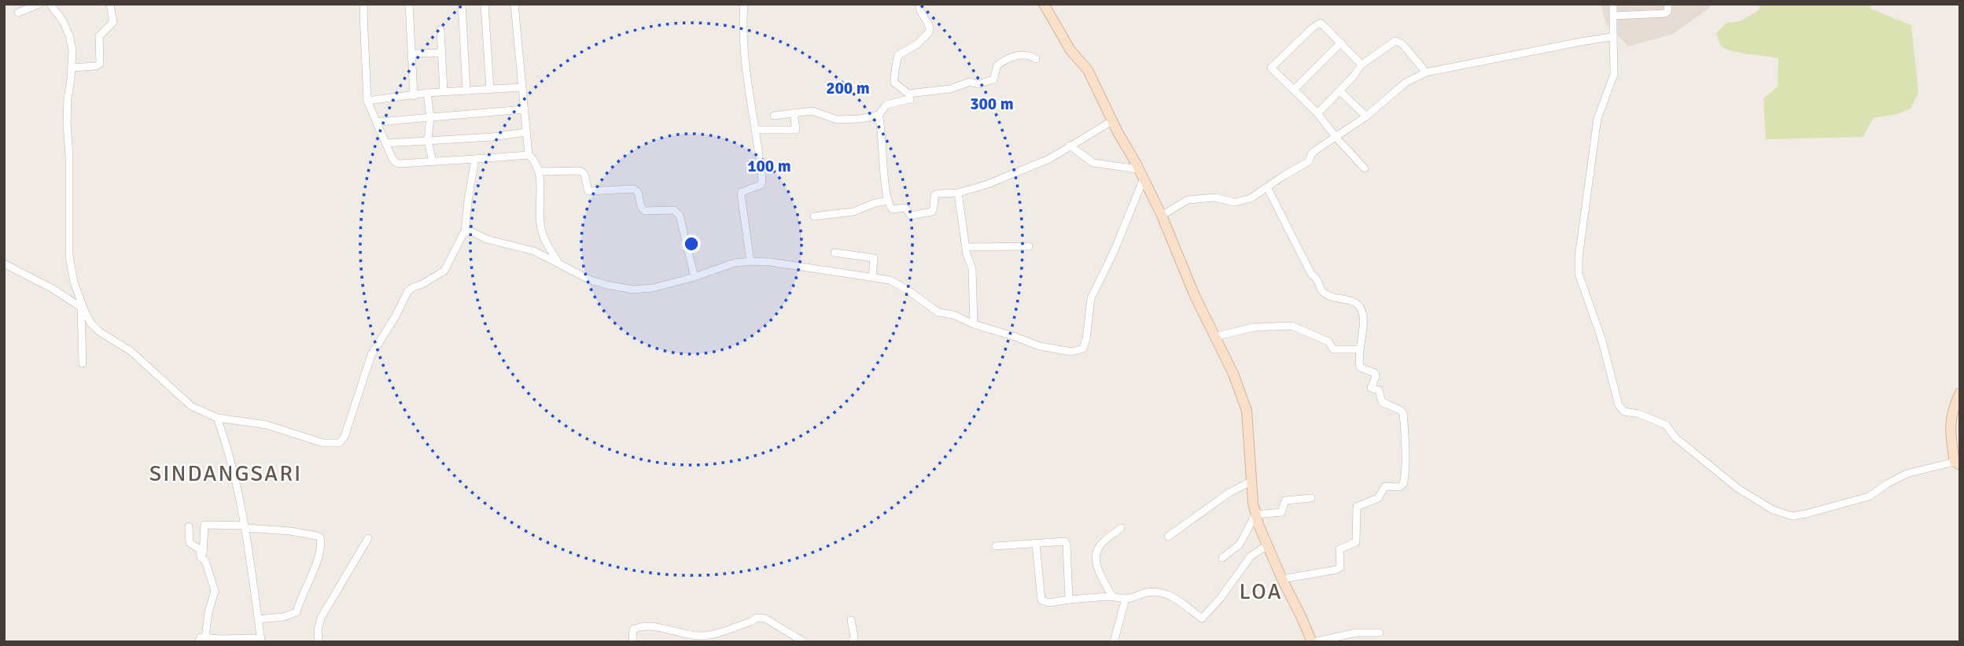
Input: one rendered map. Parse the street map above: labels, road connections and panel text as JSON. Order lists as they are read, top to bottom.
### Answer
{
  "districts": ["SINDANGSARI", "LOA"],
  "rings": ["200 m", "300 m", "100 m"]
}
